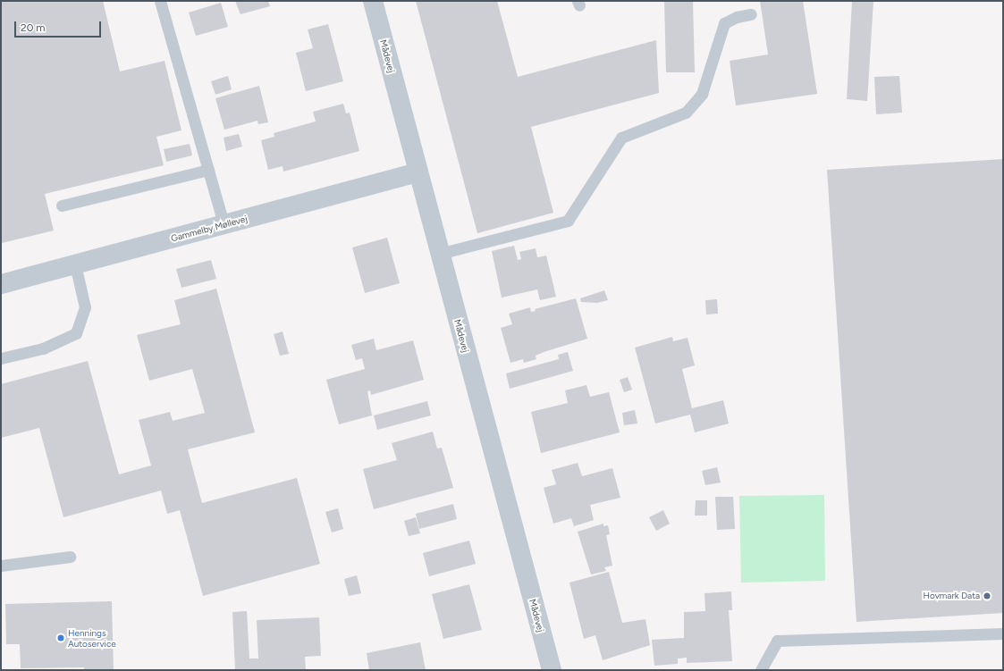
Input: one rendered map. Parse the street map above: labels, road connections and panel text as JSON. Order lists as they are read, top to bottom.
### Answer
{
  "streets": {
    "street": ["Mådevej", "Gammelby Møllevej"]
  },
  "crossings": [
    ["Mådevej", "Gammelby Møllevej"]
  ],
  "places": ["Hovmark Data", "Hennings Autoservice"],
  "scale_bar": "20 m"
}
